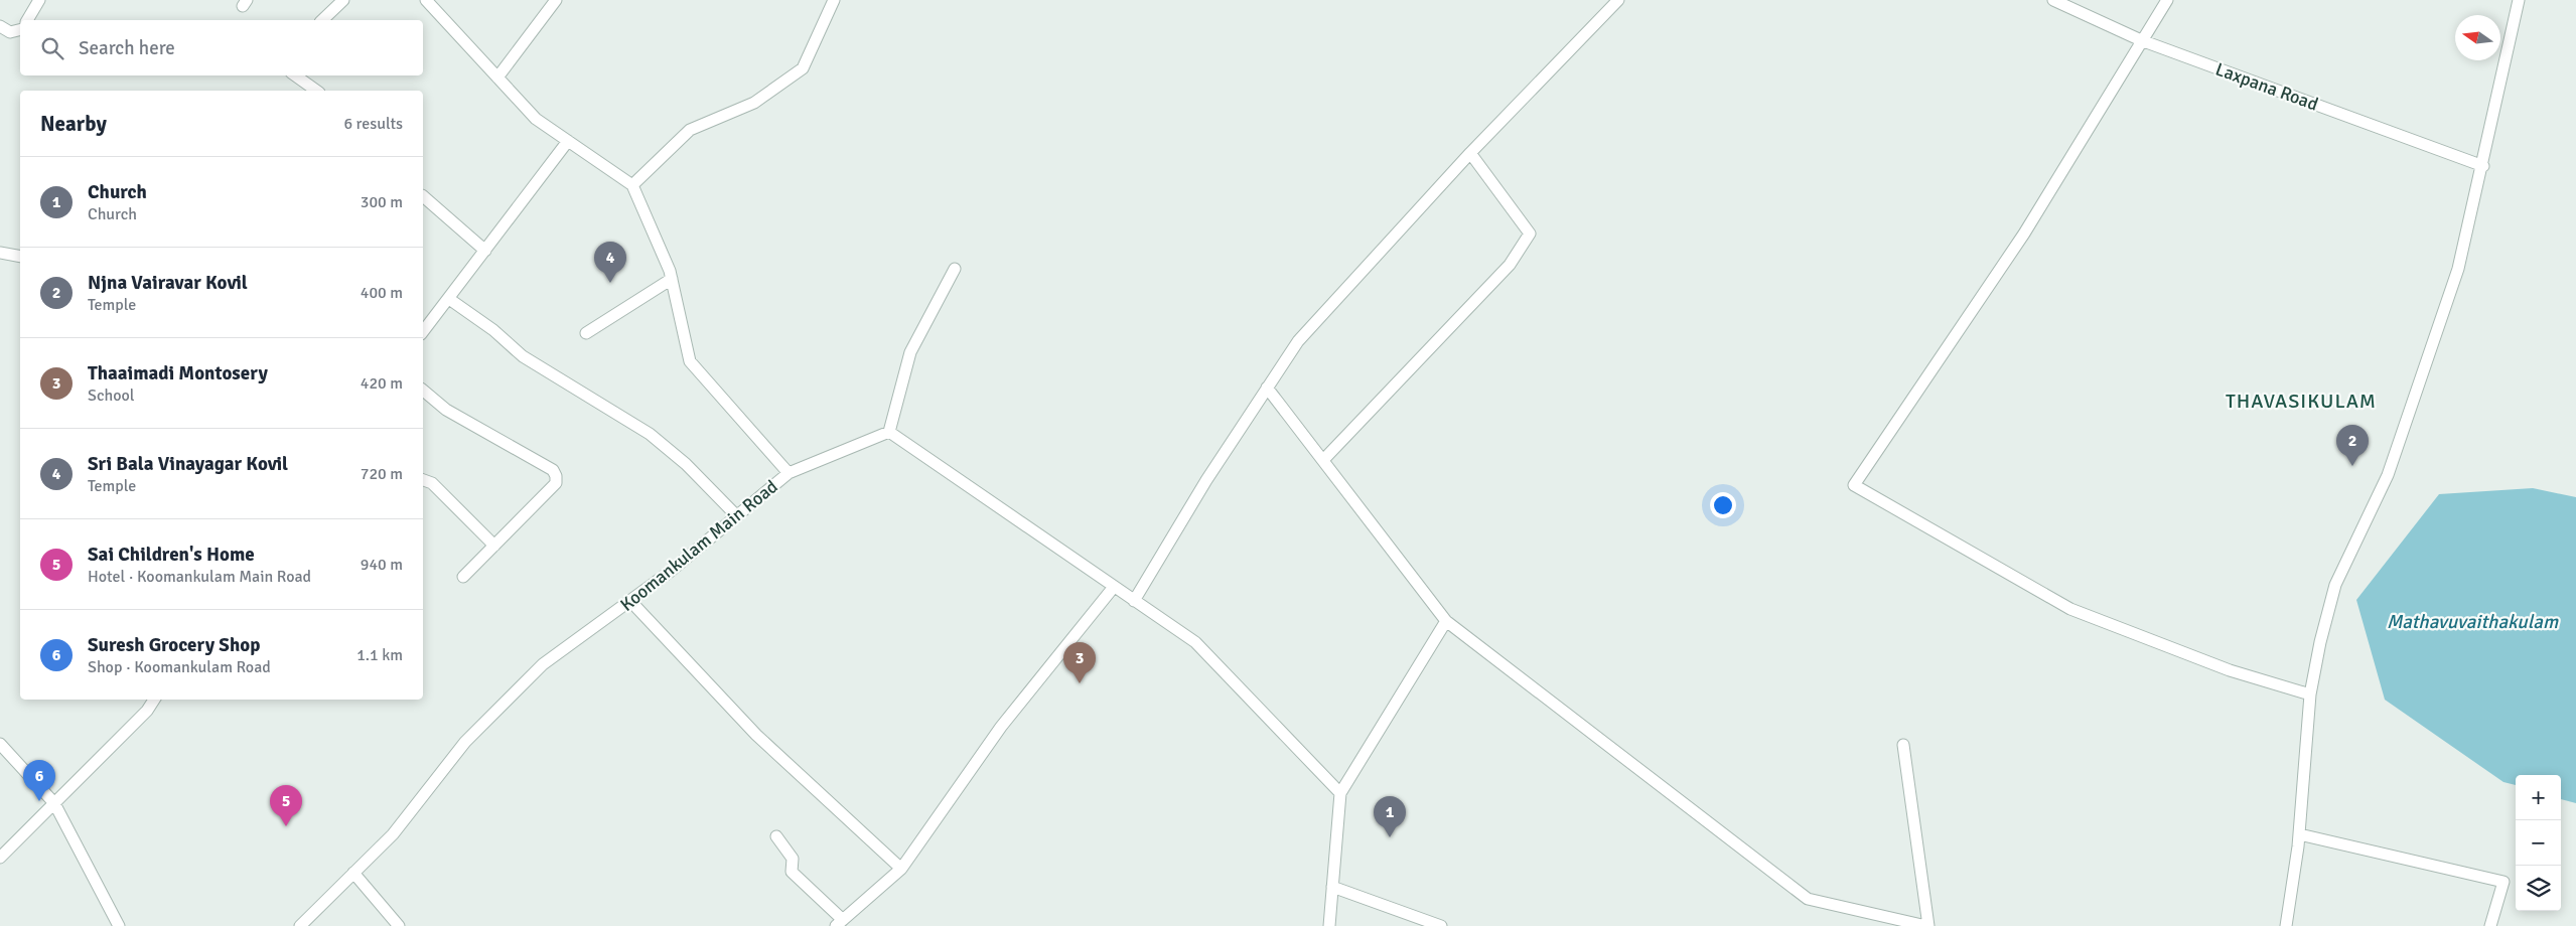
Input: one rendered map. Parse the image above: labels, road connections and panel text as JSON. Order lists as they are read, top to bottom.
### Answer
{
  "streets": {
    "street": ["Laxpana Road", "Koomankulam Main Road"]
  },
  "districts": ["THAVASIKULAM"],
  "water": ["Mathavuvaithakulam"],
  "north": "left",
  "page": {
    "search": "Search here",
    "heading": ["Nearby", "6 results"],
    "list": [
      {
        "mark": "1",
        "name": "Church",
        "note": "Church",
        "value": "300 m"
      },
      {
        "mark": "2",
        "name": "Njna Vairavar Kovil",
        "note": "Temple",
        "value": "400 m"
      },
      {
        "mark": "3",
        "name": "Thaaimadi Montosery",
        "note": "School",
        "value": "420 m"
      },
      {
        "mark": "4",
        "name": "Sri Bala Vinayagar Kovil",
        "note": "Temple",
        "value": "720 m"
      },
      {
        "mark": "5",
        "name": "Sai Children's Home",
        "note": "Hotel · Koomankulam Main Road",
        "value": "940 m"
      },
      {
        "mark": "6",
        "name": "Suresh Grocery Shop",
        "note": "Shop · Koomankulam Road",
        "value": "1.1 km"
      }
    ],
    "pins": [
      "4",
      "2",
      "3",
      "6",
      "5",
      "1"
    ],
    "map_buttons": ["+", "−"]
  }
}
